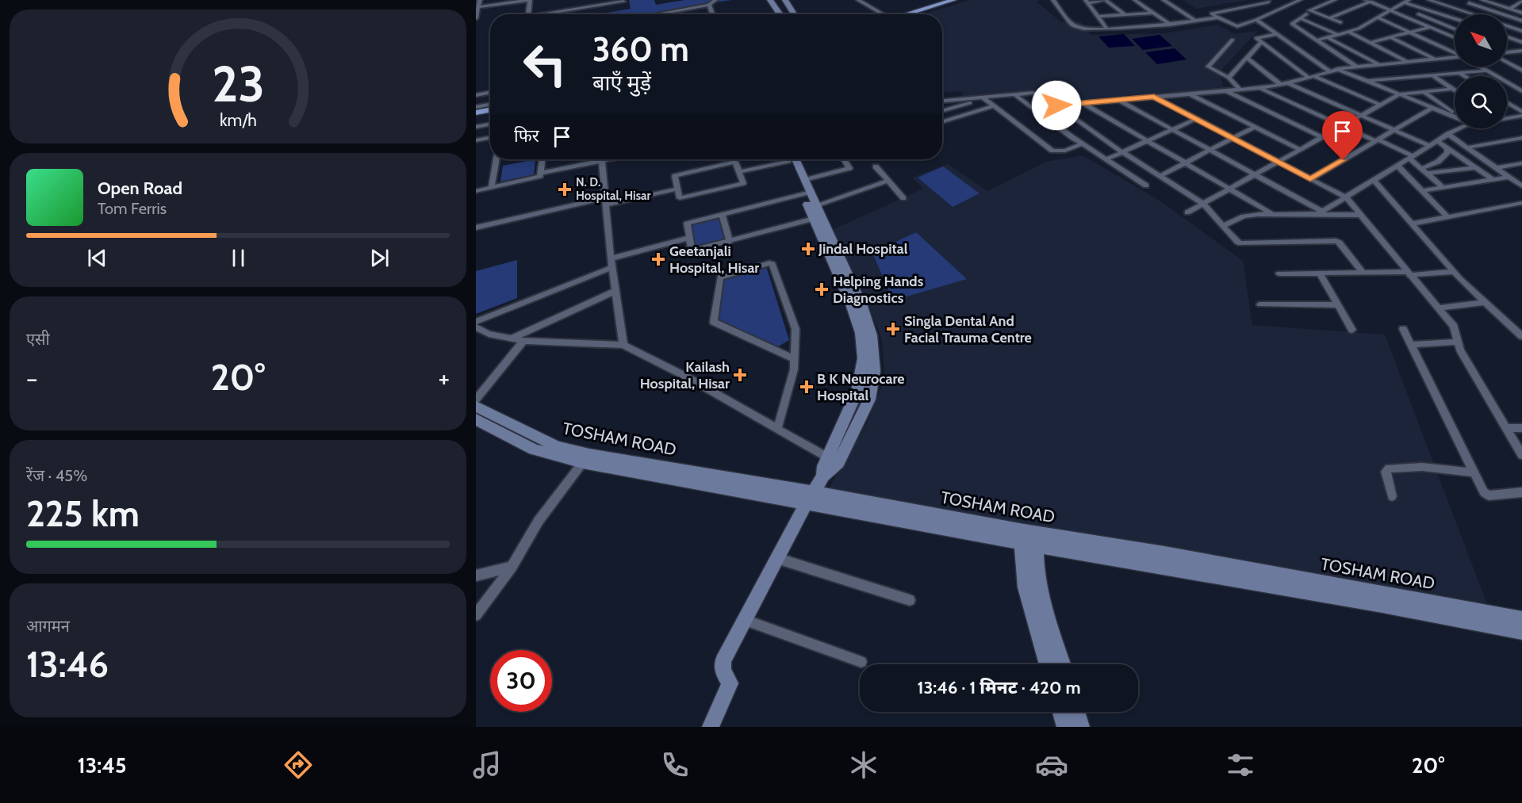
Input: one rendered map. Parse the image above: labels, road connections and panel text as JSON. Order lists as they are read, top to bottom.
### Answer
{
  "streets": {
    "main road": ["TOSHAM ROAD"]
  },
  "places": {
    "health": [
      "N. D. Hospital, Hisar",
      "Jindal Hospital",
      "Geetanjali Hospital, Hisar",
      "Helping Hands Diagnostics",
      "Singla Dental And Facial Trauma Centre",
      "Kailash Hospital, Hisar",
      "B K Neurocare Hospital"
    ]
  },
  "north": "top left",
  "page": {
    "turn": ["360 m", "बाएँ मुड़ें"],
    "then": "फिर",
    "song": ["Open Road", "Tom Ferris"],
    "tile": [
      "एसी",
      ["रेंज · 45%", "225 km"],
      ["आगमन", "13:46"]
    ],
    "heat": ["−", "20°", "+"],
    "limit": "30",
    "trip": "13:46 · 1 मिनट · 420 m",
    "tabs": ["13:45", "20°"],
    "gauge": ["23", "km/h"]
  }
}
